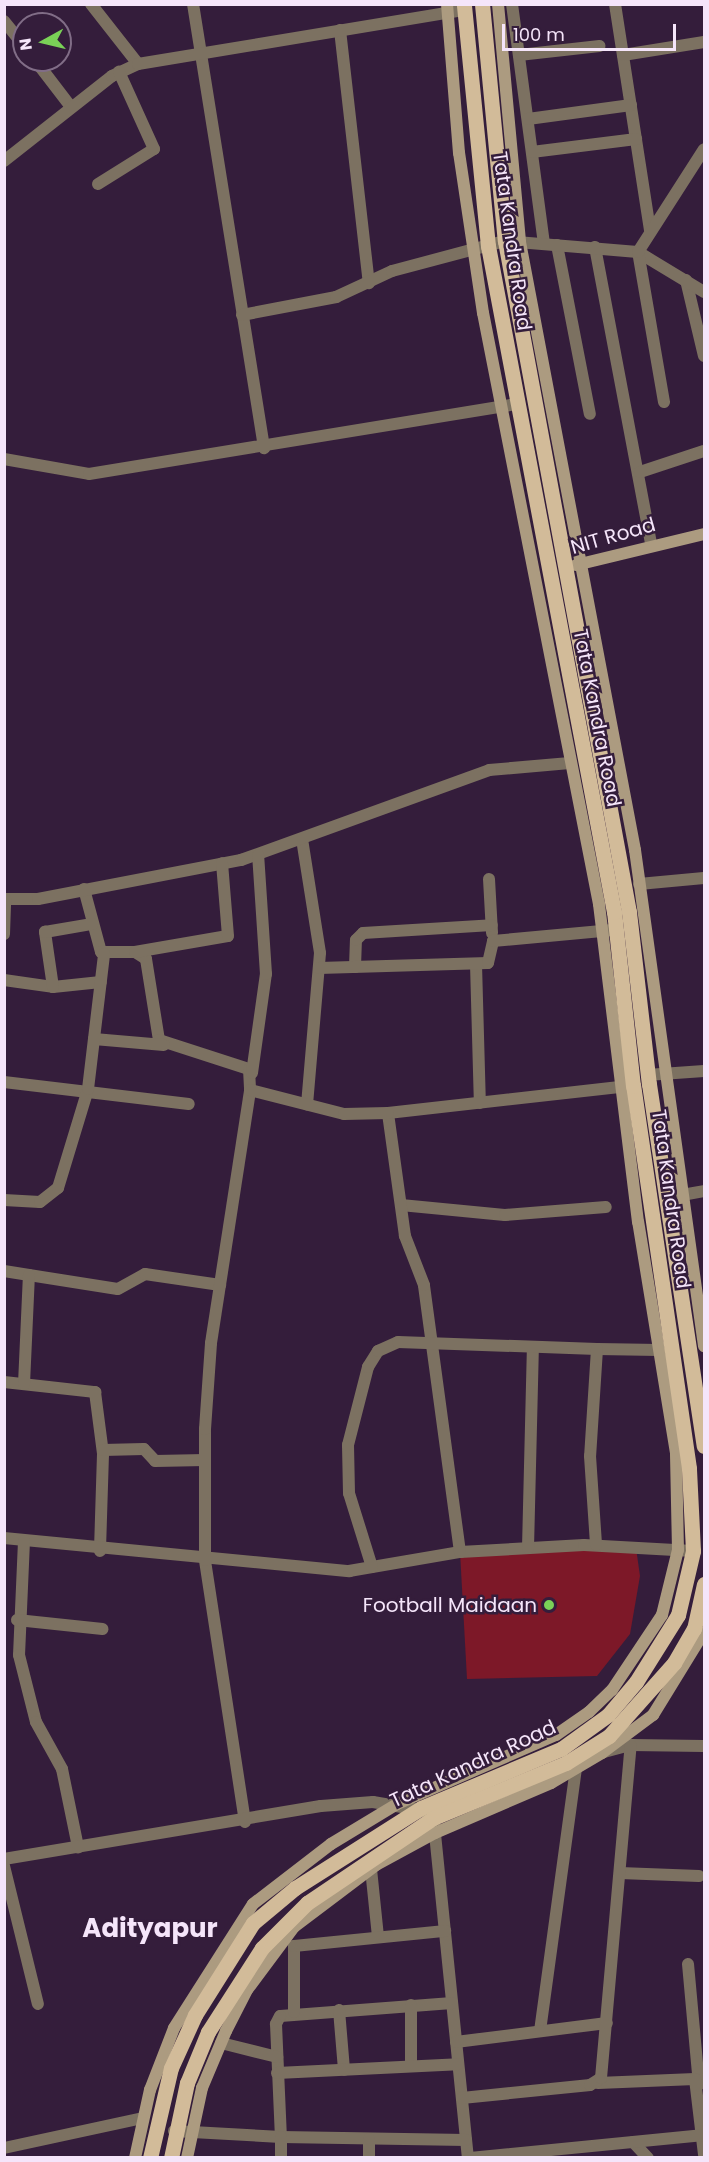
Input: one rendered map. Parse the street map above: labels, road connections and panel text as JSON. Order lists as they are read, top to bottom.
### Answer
{
  "streets": {
    "main road": ["Tata Kandra Road"],
    "street": ["NIT Road"]
  },
  "crossings": [
    ["Tata Kandra Road", "NIT Road"]
  ],
  "districts": ["Adityapur"],
  "places": ["Football Maidaan"],
  "scale_bar": "100 m",
  "north": "left"
}
